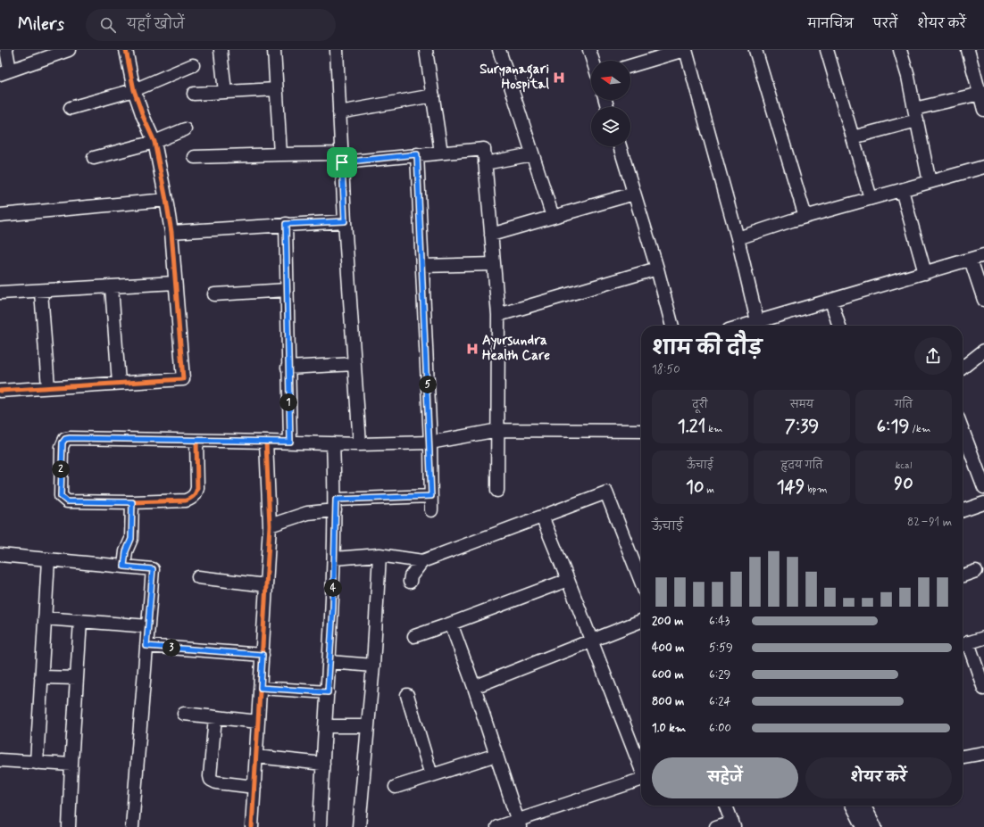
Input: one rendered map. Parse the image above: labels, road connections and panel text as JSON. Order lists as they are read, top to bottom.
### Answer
{
  "places": {
    "hospital": ["Suryanagari Hospital", "Ayursundra Health Care"]
  },
  "north": "left",
  "page": {
    "header": "Milers",
    "search": "यहाँ खोजें",
    "nav": ["मानचित्र", "परतें", "शेयर करें"],
    "heading": ["शाम की दौड़", "18:50"],
    "pins": [
      "5",
      "1",
      "2",
      "4",
      "3"
    ],
    "stats": [
      ["दूरी", "1.21 km"],
      ["समय", "7:39"],
      ["गति", "6:19 /km"],
      ["ऊँचाई", "10 m"],
      ["हृदय गति", "149 bpm"],
      ["kcal", "90"]
    ],
    "chart": ["ऊँचाई", "82–91 m"],
    "list": [
      {
        "name": "200 m",
        "note": "6:43"
      },
      {
        "name": "400 m",
        "note": "5:59"
      },
      {
        "name": "600 m",
        "note": "6:29"
      },
      {
        "name": "800 m",
        "note": "6:24"
      },
      {
        "name": "1.0 km",
        "note": "6:00"
      }
    ],
    "buttons": ["सहेजें", "शेयर करें"]
  }
}
